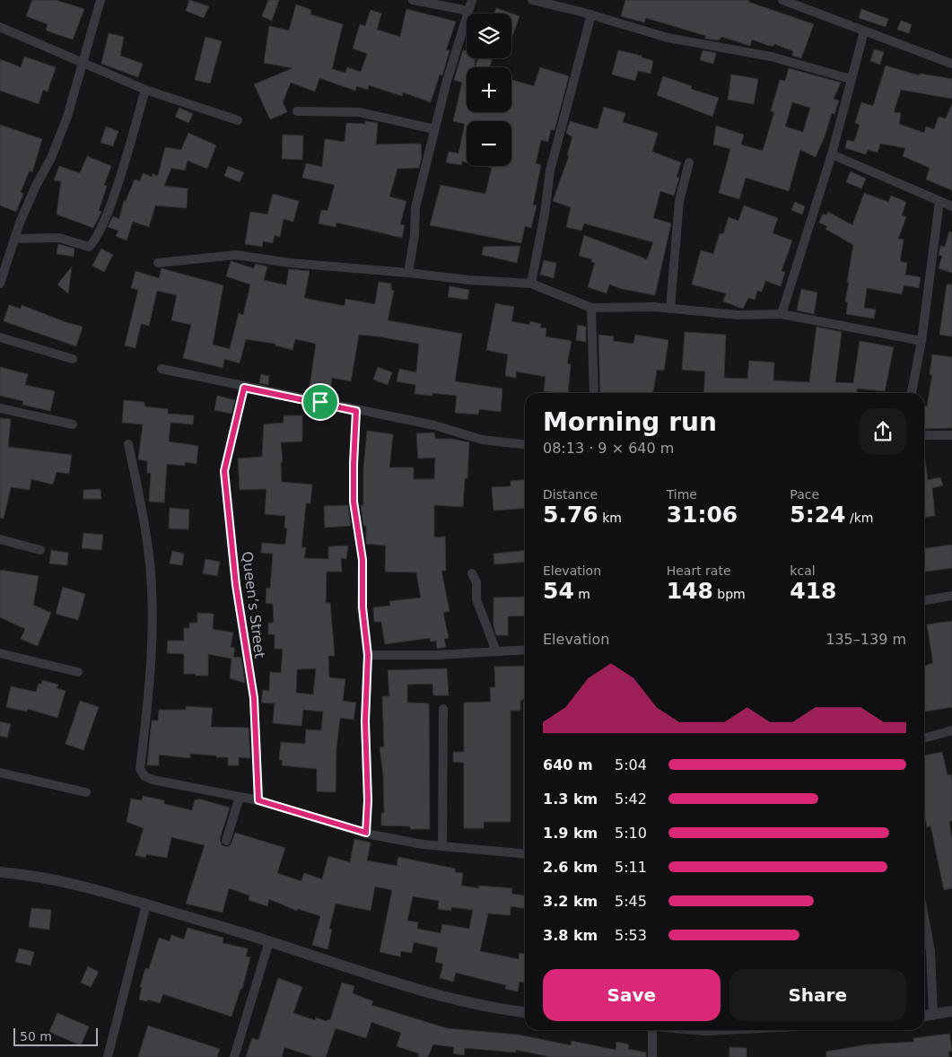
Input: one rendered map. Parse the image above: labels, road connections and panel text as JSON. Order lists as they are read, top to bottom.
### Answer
{
  "streets": {
    "street": ["Queen’s Street"]
  },
  "scale_bar": "50 m",
  "page": {
    "map_buttons": ["+", "−"],
    "heading": ["Morning run", "08:13 · 9 × 640 m"],
    "stats": [
      ["Distance", "5.76 km"],
      ["Time", "31:06"],
      ["Pace", "5:24 /km"],
      ["Elevation", "54 m"],
      ["Heart rate", "148 bpm"],
      ["kcal", "418"]
    ],
    "chart": ["Elevation", "135–139 m"],
    "list": [
      {
        "name": "640 m",
        "note": "5:04"
      },
      {
        "name": "1.3 km",
        "note": "5:42"
      },
      {
        "name": "1.9 km",
        "note": "5:10"
      },
      {
        "name": "2.6 km",
        "note": "5:11"
      },
      {
        "name": "3.2 km",
        "note": "5:45"
      },
      {
        "name": "3.8 km",
        "note": "5:53"
      }
    ],
    "buttons": ["Save", "Share"],
    "scale": "50 m"
  }
}
